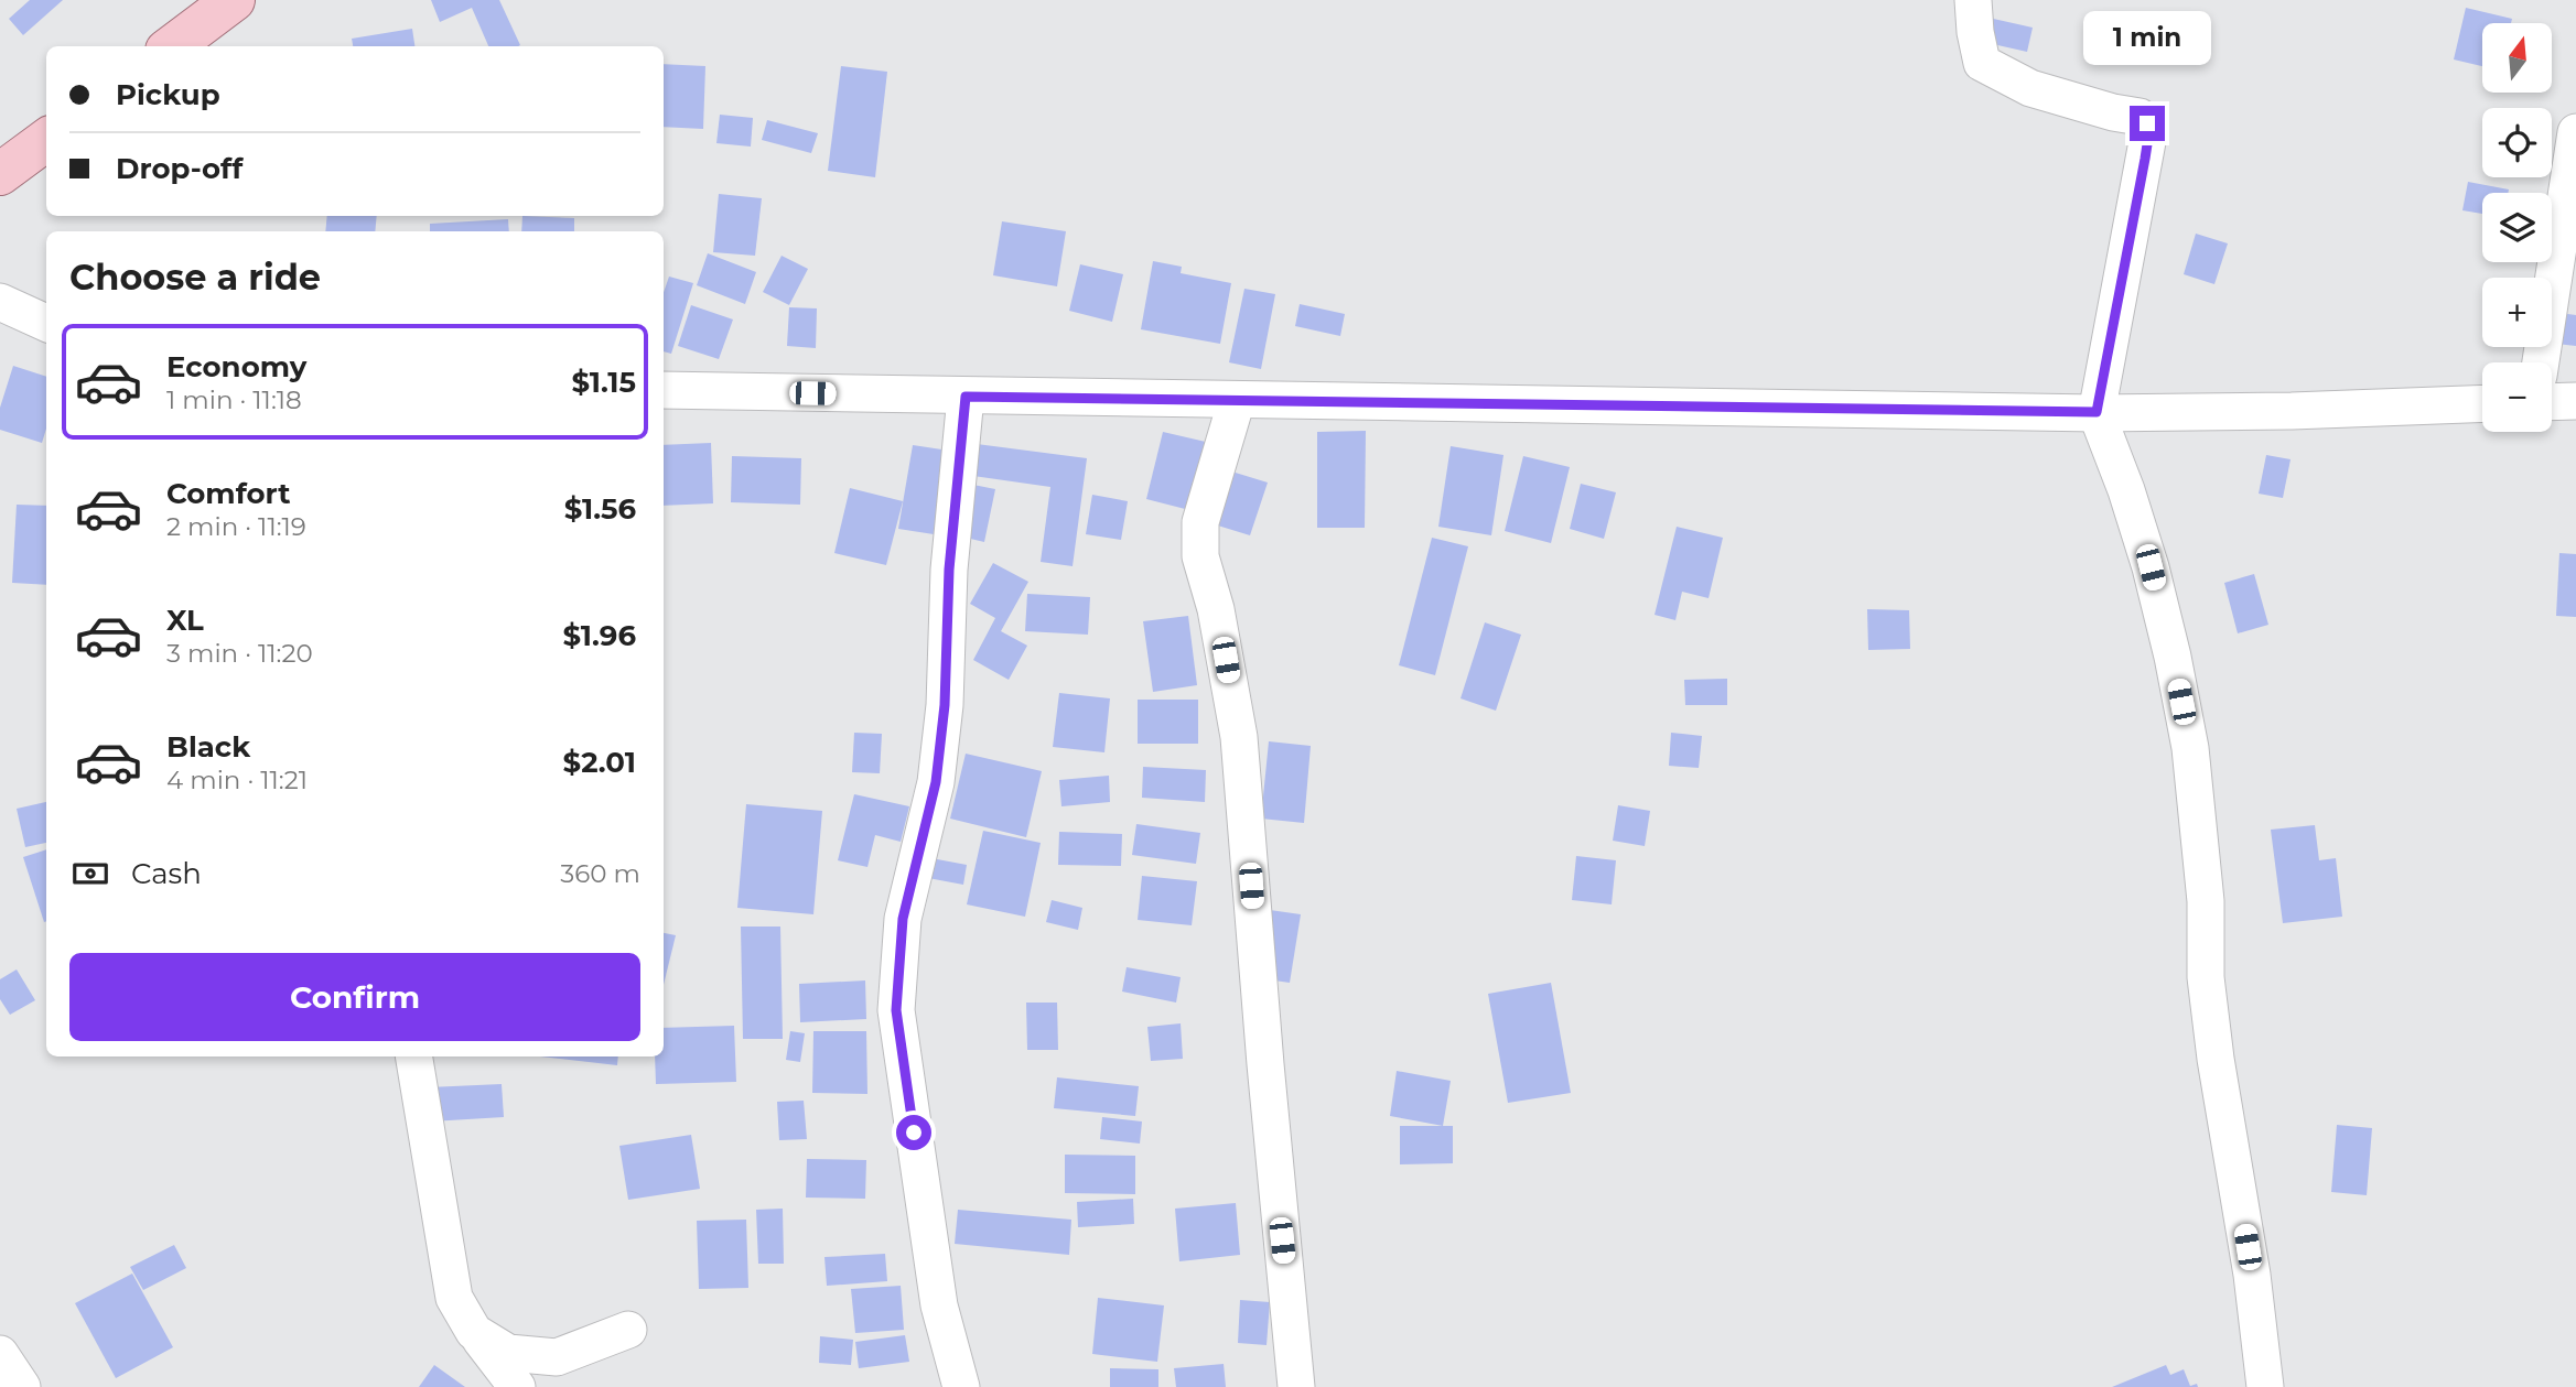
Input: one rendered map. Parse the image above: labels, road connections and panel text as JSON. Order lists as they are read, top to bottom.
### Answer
{
  "north": "top",
  "page": {
    "bubble": "1 min",
    "map_buttons": ["+", "−"],
    "banner": ["Pickup", "Drop-off"],
    "heading": "Choose a ride",
    "list": [
      {
        "name": "Economy",
        "note": "1 min · 11:18",
        "value": "$1.15"
      },
      {
        "name": "Comfort",
        "note": "2 min · 11:19",
        "value": "$1.56"
      },
      {
        "name": "XL",
        "note": "3 min · 11:20",
        "value": "$1.96"
      },
      {
        "name": "Black",
        "note": "4 min · 11:21",
        "value": "$2.01"
      }
    ],
    "pay": ["Cash", "360 m"],
    "buttons": "Confirm"
  }
}
